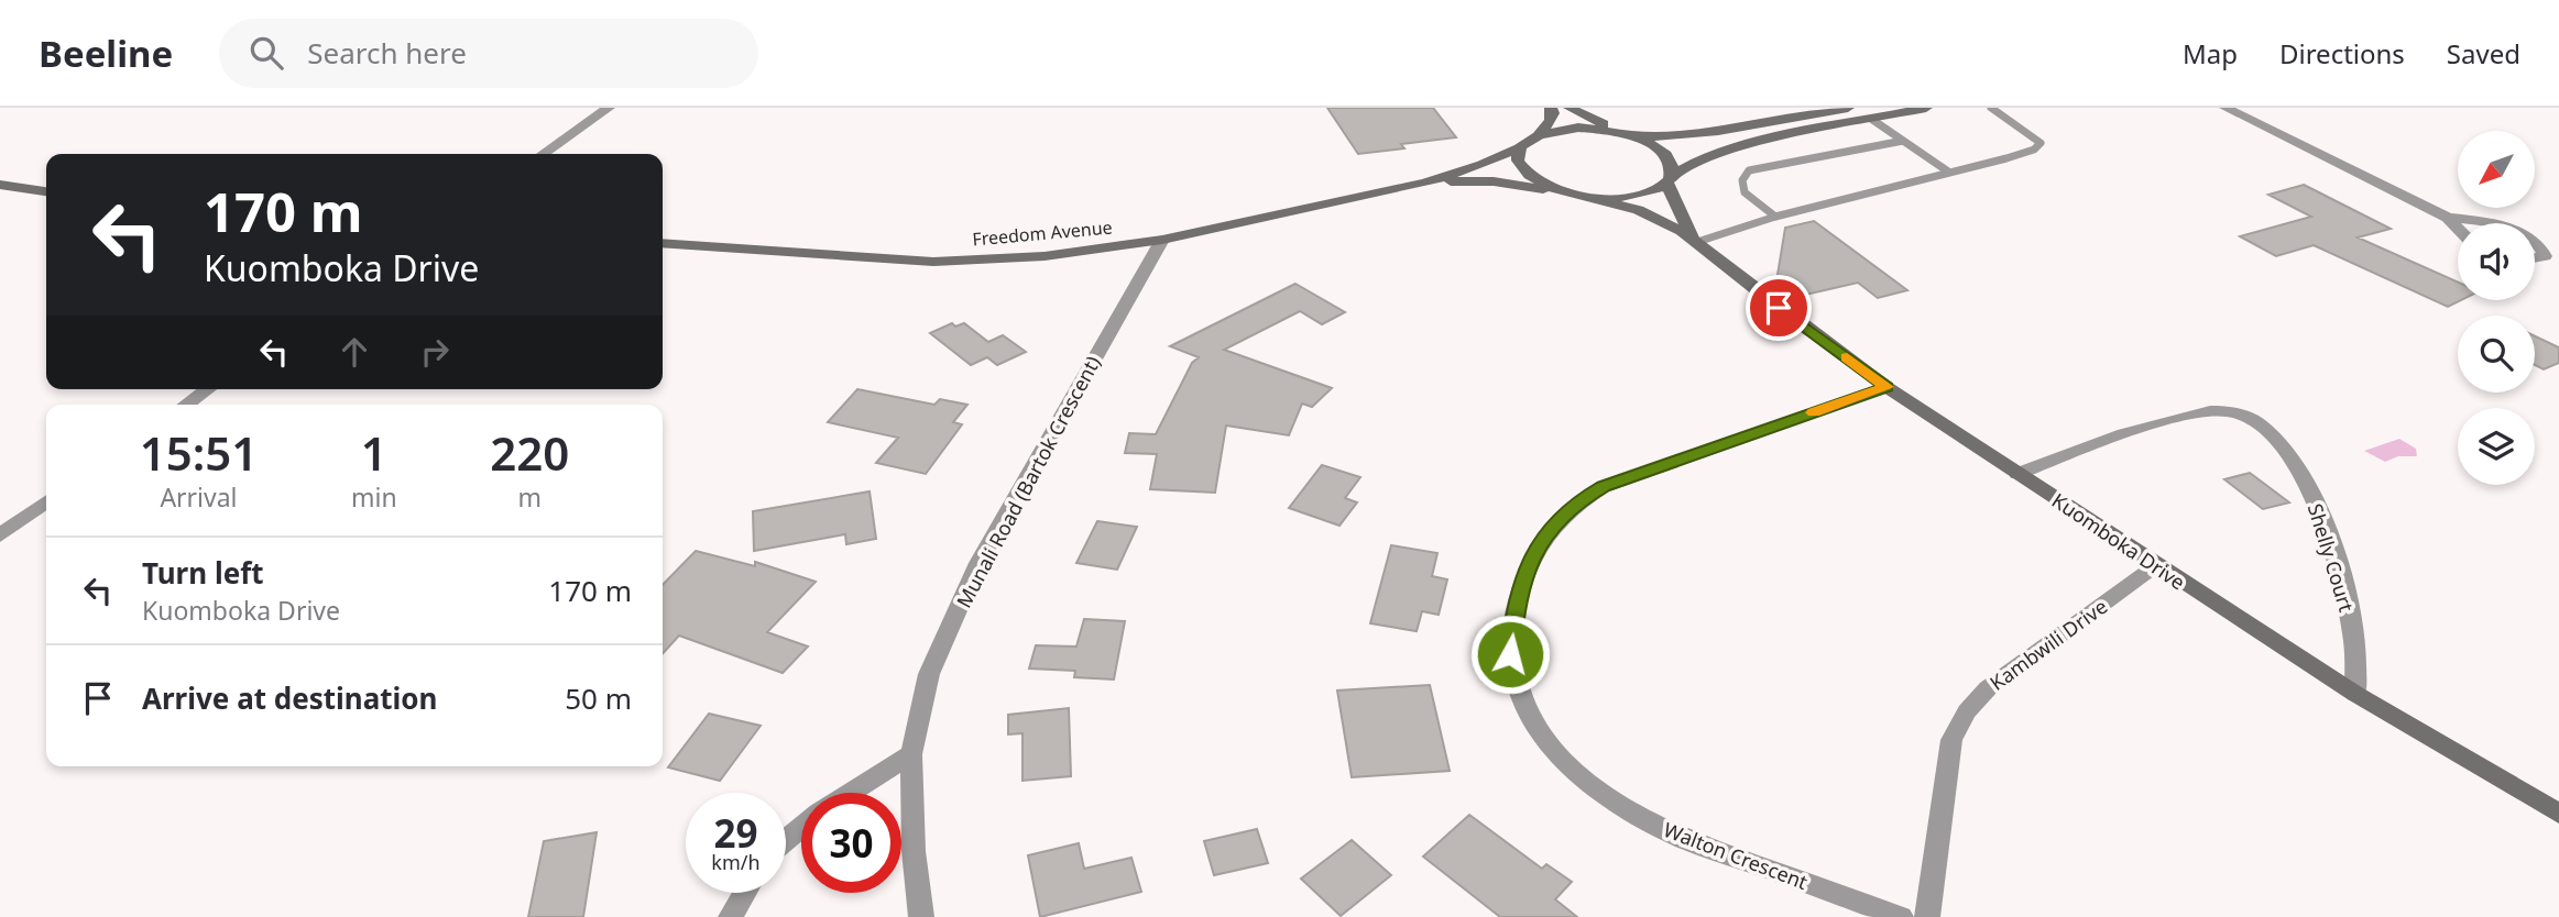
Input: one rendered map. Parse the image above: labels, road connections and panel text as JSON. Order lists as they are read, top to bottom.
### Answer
{
  "streets": {
    "main road": ["Freedom Avenue", "Kuomboka Drive"],
    "street": [
      "Munali Road (Bartok Crescent)",
      "Shelly Court",
      "Kambwili Drive",
      "Walton Crescent"
    ]
  },
  "crossings": [
    ["Freedom Avenue", "Munali Road (Bartok Crescent)"],
    ["Kuomboka Drive", "Shelly Court"],
    ["Kuomboka Drive", "Kambwili Drive"],
    ["Kuomboka Drive", "Walton Crescent"]
  ],
  "north": "bottom left",
  "page": {
    "header": "Beeline",
    "search": "Search here",
    "nav": ["Map", "Directions", "Saved"],
    "turn": ["170 m", "Kuomboka Drive"],
    "eta": [
      "15:51",
      "Arrival",
      "1",
      "min",
      "220",
      "m"
    ],
    "list": [
      {
        "name": "Turn left",
        "note": "Kuomboka Drive",
        "value": "170 m"
      },
      {
        "name": "Arrive at destination",
        "value": "50 m"
      }
    ],
    "speed": "29 km/h",
    "limit": "30"
  }
}
